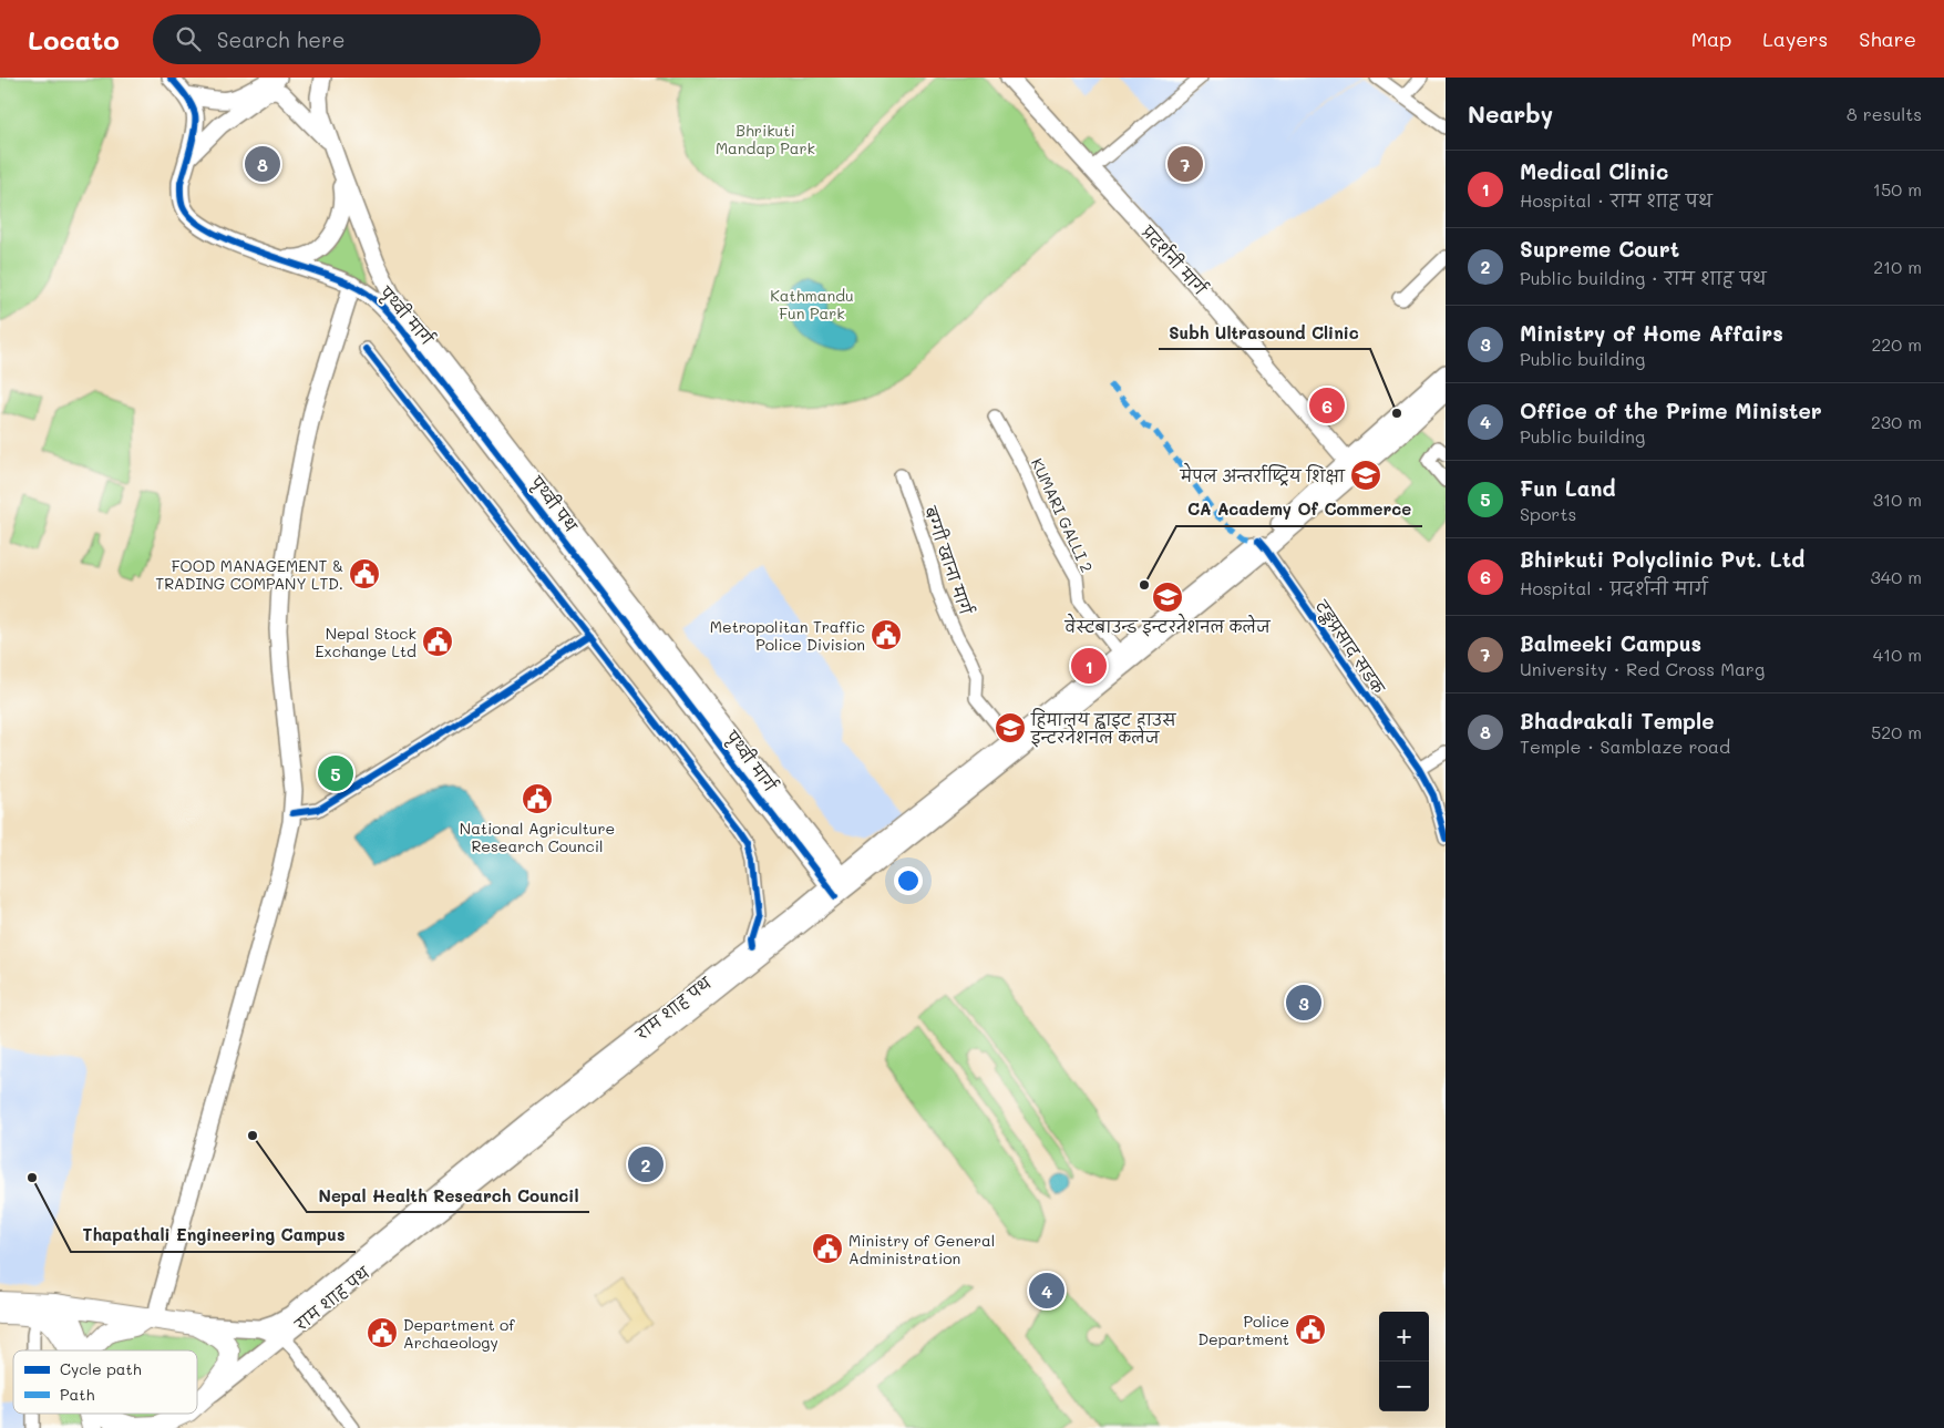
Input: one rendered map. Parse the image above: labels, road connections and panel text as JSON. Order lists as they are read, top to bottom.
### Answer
{
  "streets": {
    "main road": ["प्रदर्शनी मार्ग", "पृथ्वी मार्ग", "राम शाह पथ"],
    "street": ["KUMARI GALLI 2", "बग्गी खाना मार्ग", "टङ्कप्रसाद सडक"],
    "cycle path": ["पृथ्वी पथ"]
  },
  "crossings": [
    ["प्रदर्शनी मार्ग", "राम शाह पथ"],
    ["पृथ्वी मार्ग", "राम शाह पथ"],
    ["KUMARI GALLI 2", "राम शाह पथ"],
    ["बग्गी खाना मार्ग", "राम शाह पथ"],
    ["टङ्कप्रसाद सडक", "राम शाह पथ"]
  ],
  "parks": ["Bhrikuti Mandap Park", "Kathmandu Fun Park"],
  "places": {
    "other": [
      "Subh Ultrasound Clinic",
      "CA Academy Of Commerce",
      "Nepal Health Research Council",
      "Thapathali Engineering Campus"
    ],
    "school or university": ["मेपल अन्तर्राष्ट्रिय शिक्षा", "वेस्टबाउन्ड इन्टरनेशनल कलेज", "हिमालय ह्वाइट हाउस इन्टरनेशनल कलेज"],
    "public building": [
      "FOOD MANAGEMENT & TRADING COMPANY LTD.",
      "Metropolitan Traffic Police Division",
      "Nepal Stock Exchange Ltd",
      "National Agriculture Research Council",
      "Ministry of General Administration",
      "Police Department",
      "Department of Archaeology"
    ]
  },
  "legend": ["Cycle path", "Path"],
  "page": {
    "header": "Locato",
    "search": "Search here",
    "nav": ["Map", "Layers", "Share"],
    "heading": ["Nearby", "8 results"],
    "pins": [
      "7",
      "8",
      "6",
      "1",
      "5",
      "3",
      "2",
      "4"
    ],
    "list": [
      {
        "mark": "1",
        "name": "Medical Clinic",
        "note": "Hospital · राम शाह पथ",
        "value": "150 m"
      },
      {
        "mark": "2",
        "name": "Supreme Court",
        "note": "Public building · राम शाह पथ",
        "value": "210 m"
      },
      {
        "mark": "3",
        "name": "Ministry of Home Affairs",
        "note": "Public building",
        "value": "220 m"
      },
      {
        "mark": "4",
        "name": "Office of the Prime Minister",
        "note": "Public building",
        "value": "230 m"
      },
      {
        "mark": "5",
        "name": "Fun Land",
        "note": "Sports",
        "value": "310 m"
      },
      {
        "mark": "6",
        "name": "Bhirkuti Polyclinic Pvt. Ltd",
        "note": "Hospital · प्रदर्शनी मार्ग",
        "value": "340 m"
      },
      {
        "mark": "7",
        "name": "Balmeeki Campus",
        "note": "University · Red Cross Marg",
        "value": "410 m"
      },
      {
        "mark": "8",
        "name": "Bhadrakali Temple",
        "note": "Temple · Samblaze road",
        "value": "520 m"
      }
    ],
    "map_buttons": ["+", "−"]
  }
}
